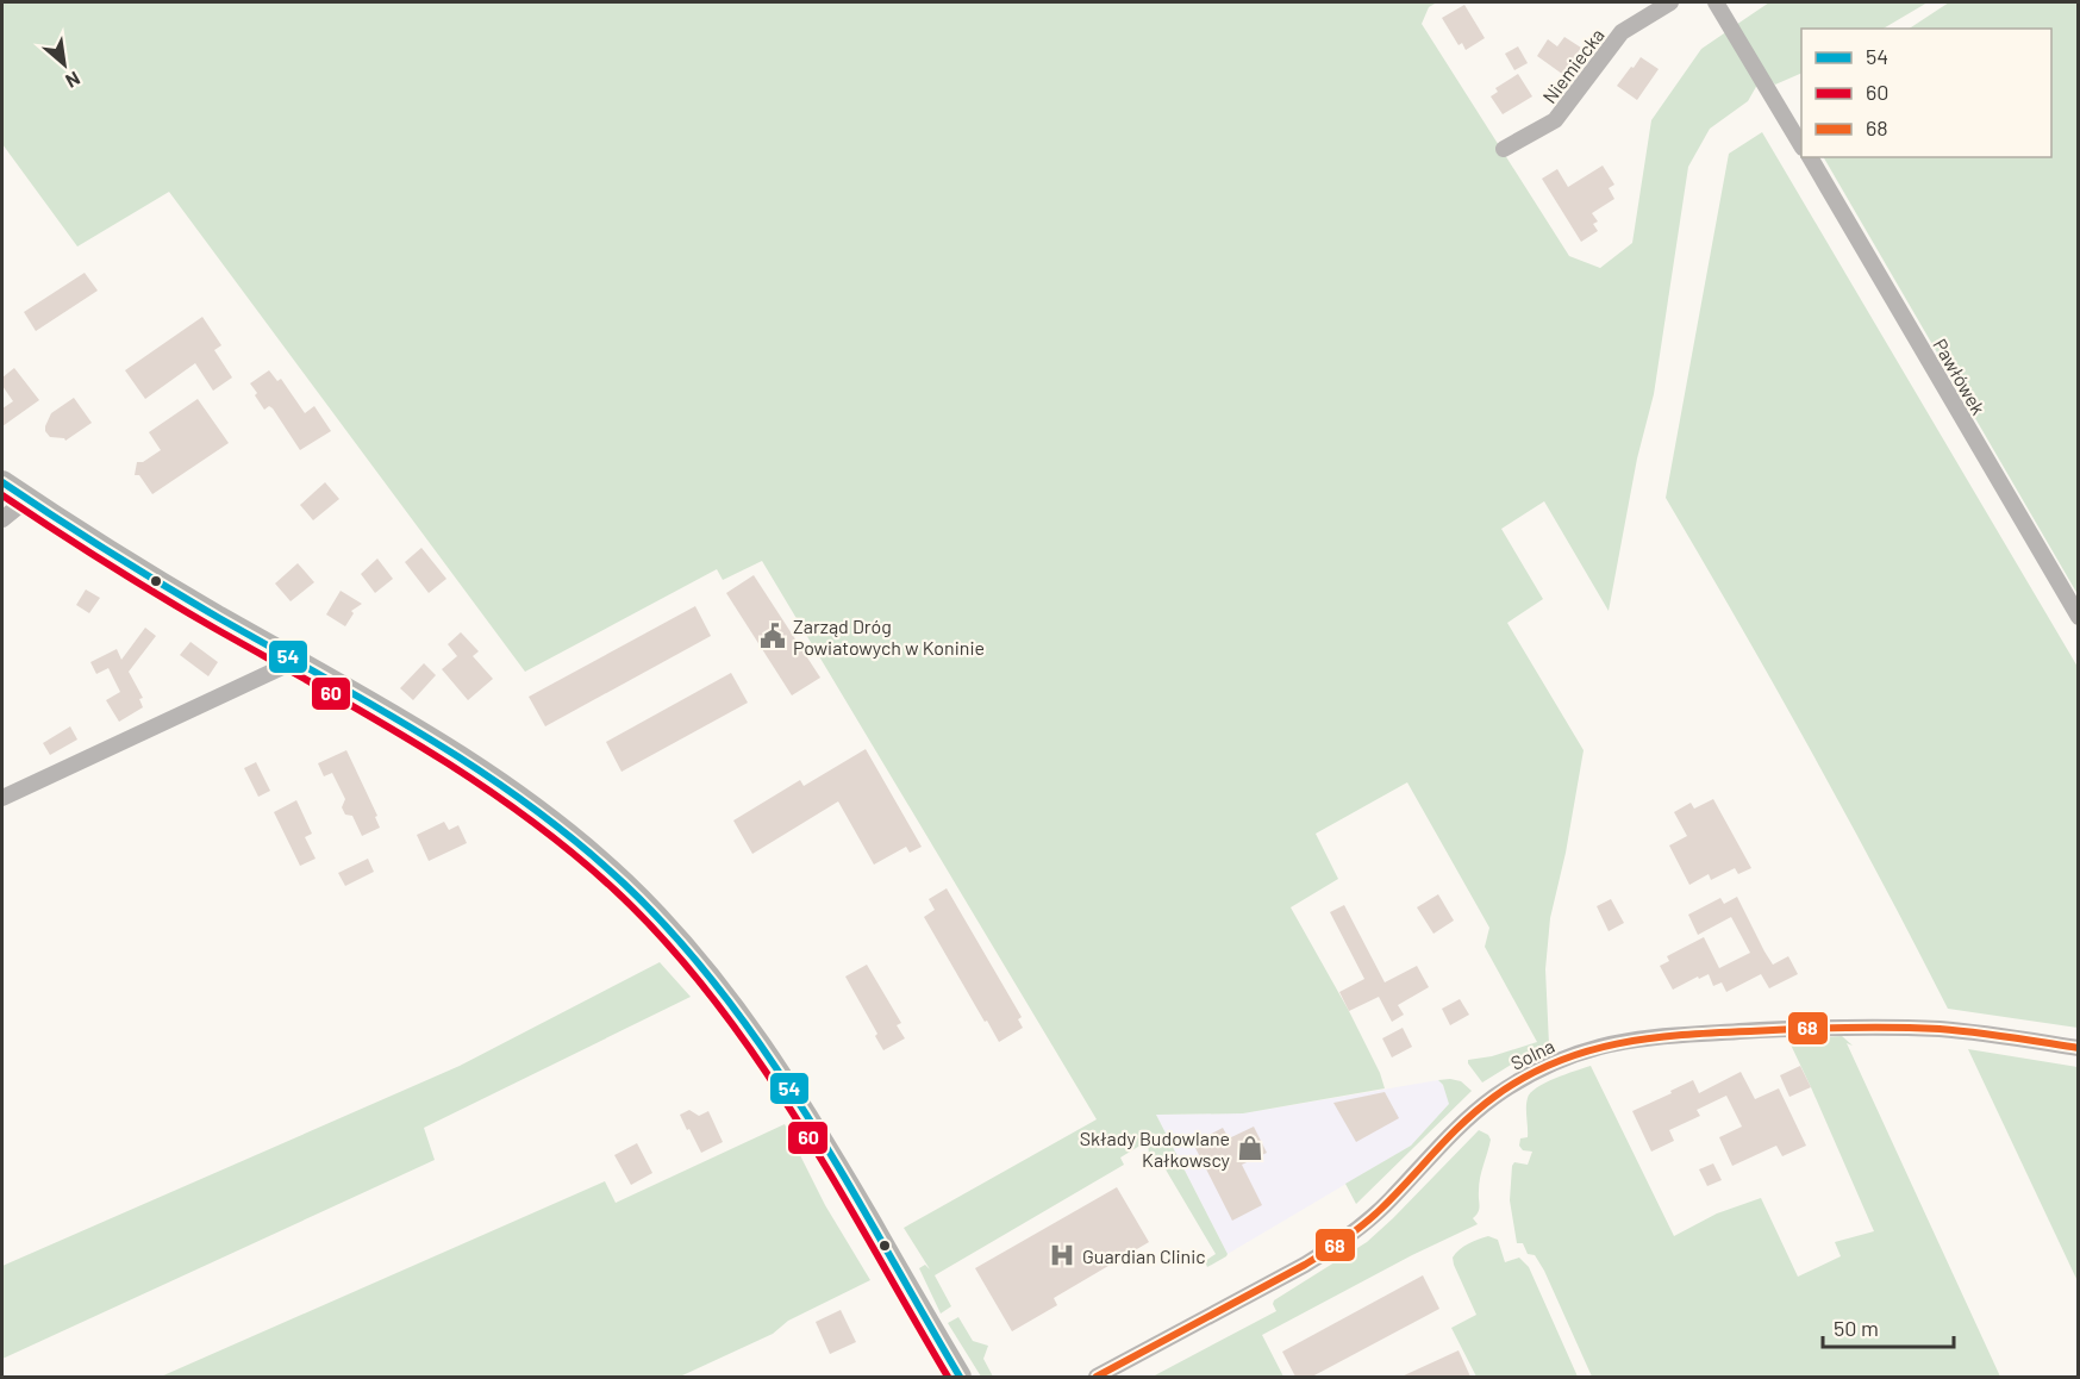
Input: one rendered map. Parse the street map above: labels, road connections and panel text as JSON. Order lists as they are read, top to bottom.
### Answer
{
  "streets": {
    "street": ["Niemiecka", "Pawłówek", "Solna"]
  },
  "places": {
    "public building": ["Zarząd Dróg Powiatowych w Koninie"],
    "shop": ["Składy Budowlane Kałkowscy"],
    "hospital": ["Guardian Clinic"]
  },
  "lines": ["transit line 54", "transit line 60", "transit line 68"],
  "legend": ["54", "60", "68"],
  "scale_bar": "50 m",
  "north": "bottom right"
}
